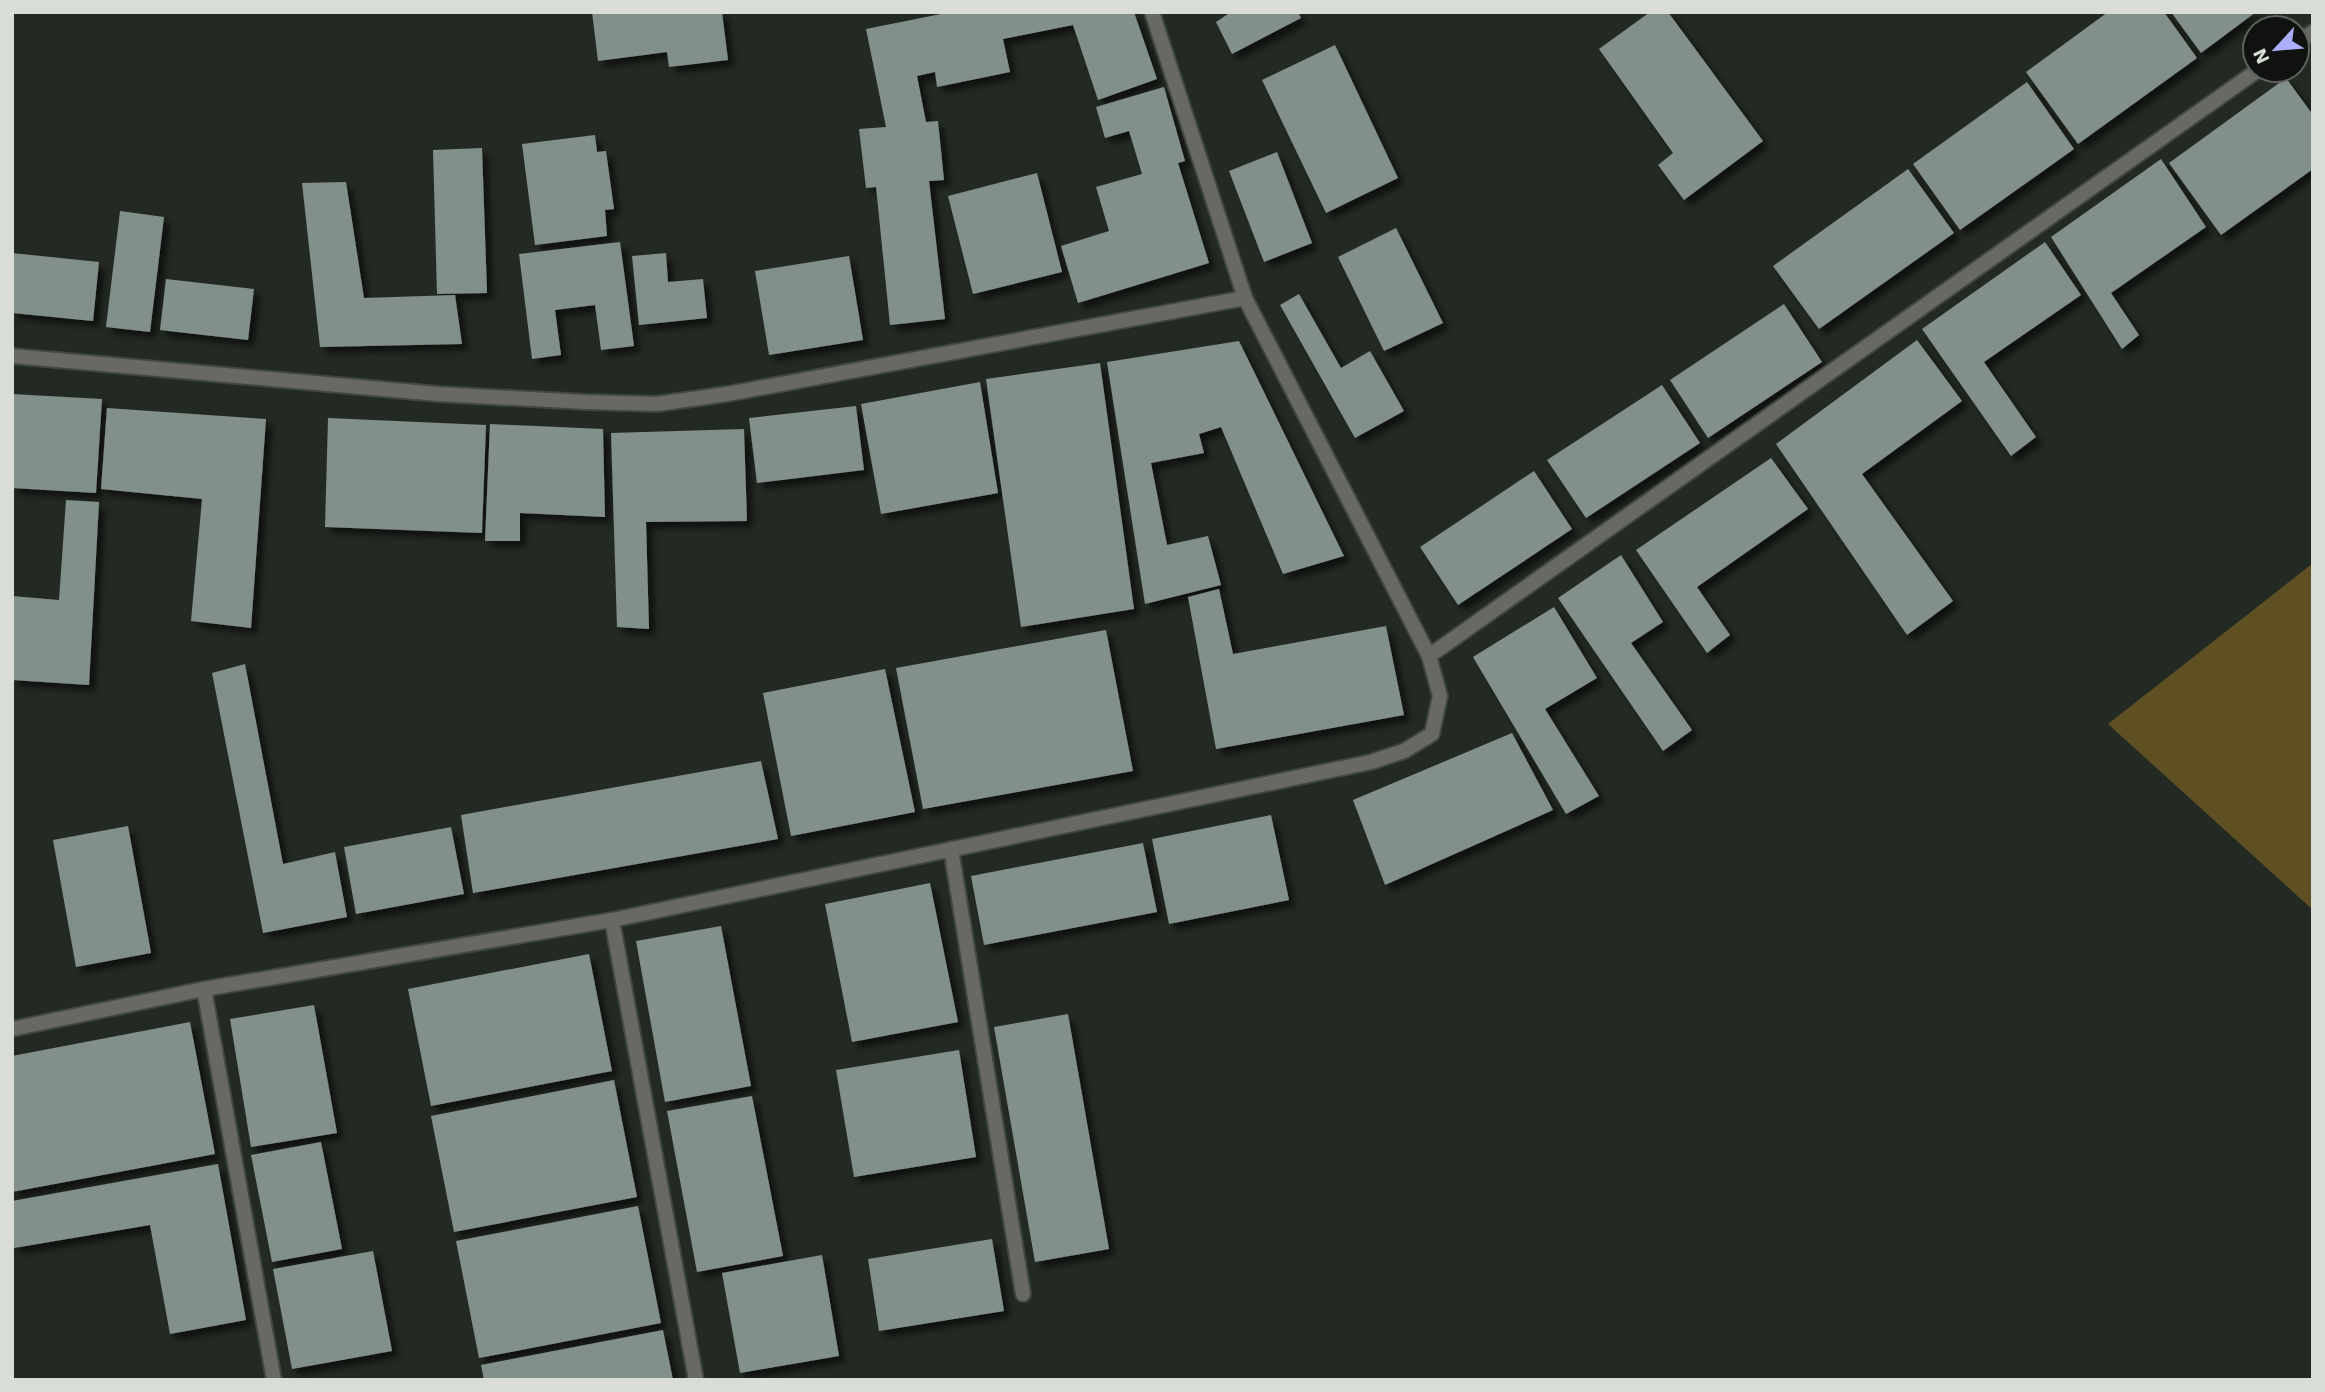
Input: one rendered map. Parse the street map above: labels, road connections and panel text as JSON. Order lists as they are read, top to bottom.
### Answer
{
  "north": "bottom left"
}
